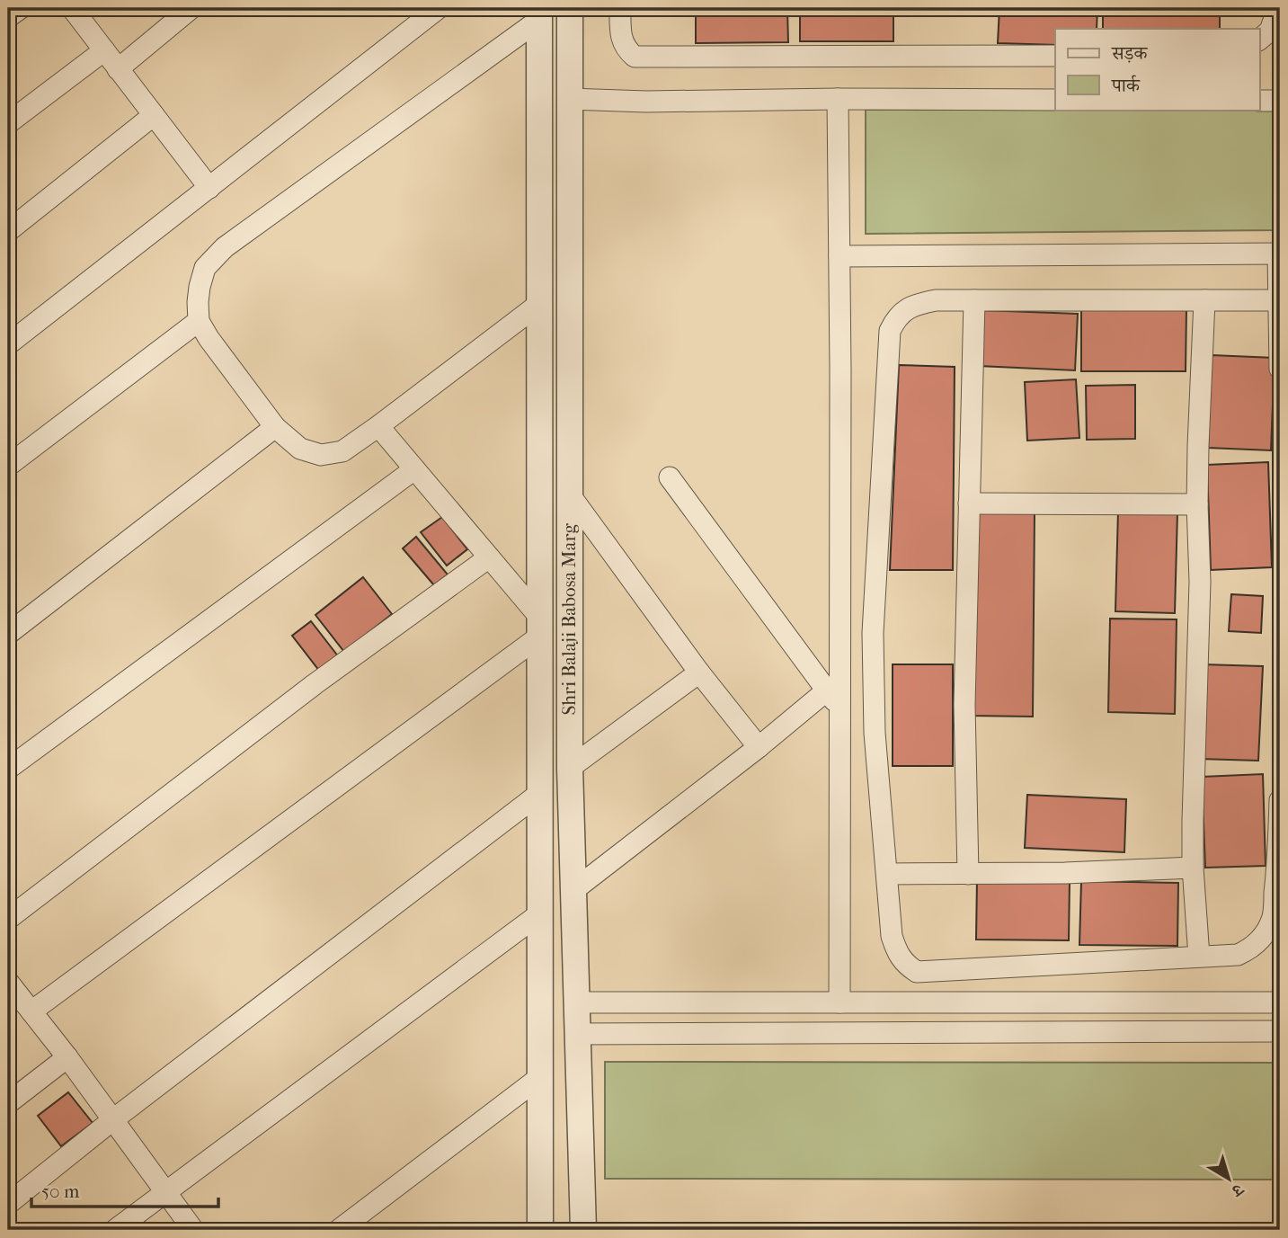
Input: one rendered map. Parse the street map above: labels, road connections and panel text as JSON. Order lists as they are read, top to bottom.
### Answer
{
  "streets": {
    "street": ["Shri Balaji Babosa Marg"]
  },
  "legend": ["सड़क", "पार्क"],
  "scale_bar": "50 m",
  "north": "bottom right"
}
